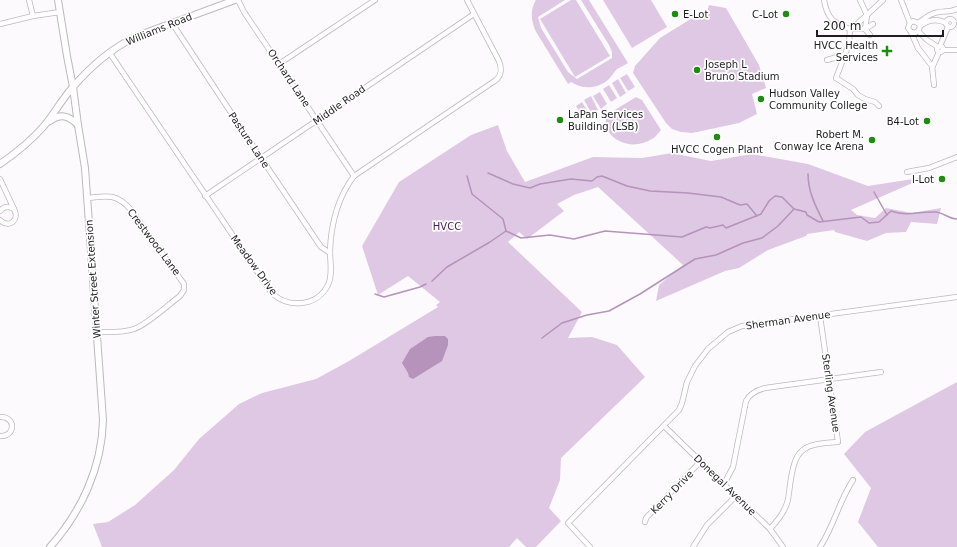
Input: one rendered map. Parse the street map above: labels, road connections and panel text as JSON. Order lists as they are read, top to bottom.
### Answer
{
  "streets": {
    "main road": ["Williams Road", "Winter Street Extension"],
    "street": [
      "Orchard Lane",
      "Middle Road",
      "Pasture Lane",
      "Crestwood Lane",
      "Meadow Drive",
      "Sherman Avenue",
      "Sterling Avenue",
      "Donegal Avenue",
      "Kerry Drive"
    ]
  },
  "crossings": [
    ["Williams Road", "Orchard Lane"],
    ["Williams Road", "Pasture Lane"],
    ["Williams Road", "Meadow Drive"],
    ["Williams Road", "Winter Street Extension"],
    ["Orchard Lane", "Middle Road"],
    ["Orchard Lane", "Meadow Drive"],
    ["Middle Road", "Pasture Lane"],
    ["Middle Road", "Meadow Drive"],
    ["Pasture Lane", "Meadow Drive"],
    ["Crestwood Lane", "Winter Street Extension"],
    ["Sherman Avenue", "Sterling Avenue"],
    ["Sherman Avenue", "Donegal Avenue"],
    ["Sterling Avenue", "Donegal Avenue"],
    ["Donegal Avenue", "Kerry Drive"]
  ],
  "parks": ["HVCC"],
  "places": {
    "other": [
      "E-Lot",
      "C-Lot",
      "Joseph L Bruno Stadium",
      "Hudson Valley Community College",
      "LaPan Services Building (LSB)",
      "B4-Lot",
      "HVCC Cogen Plant",
      "Robert M. Conway Ice Arena",
      "I-Lot"
    ],
    "health": ["HVCC Health Services"]
  },
  "scale_bar": "200 m"
}
